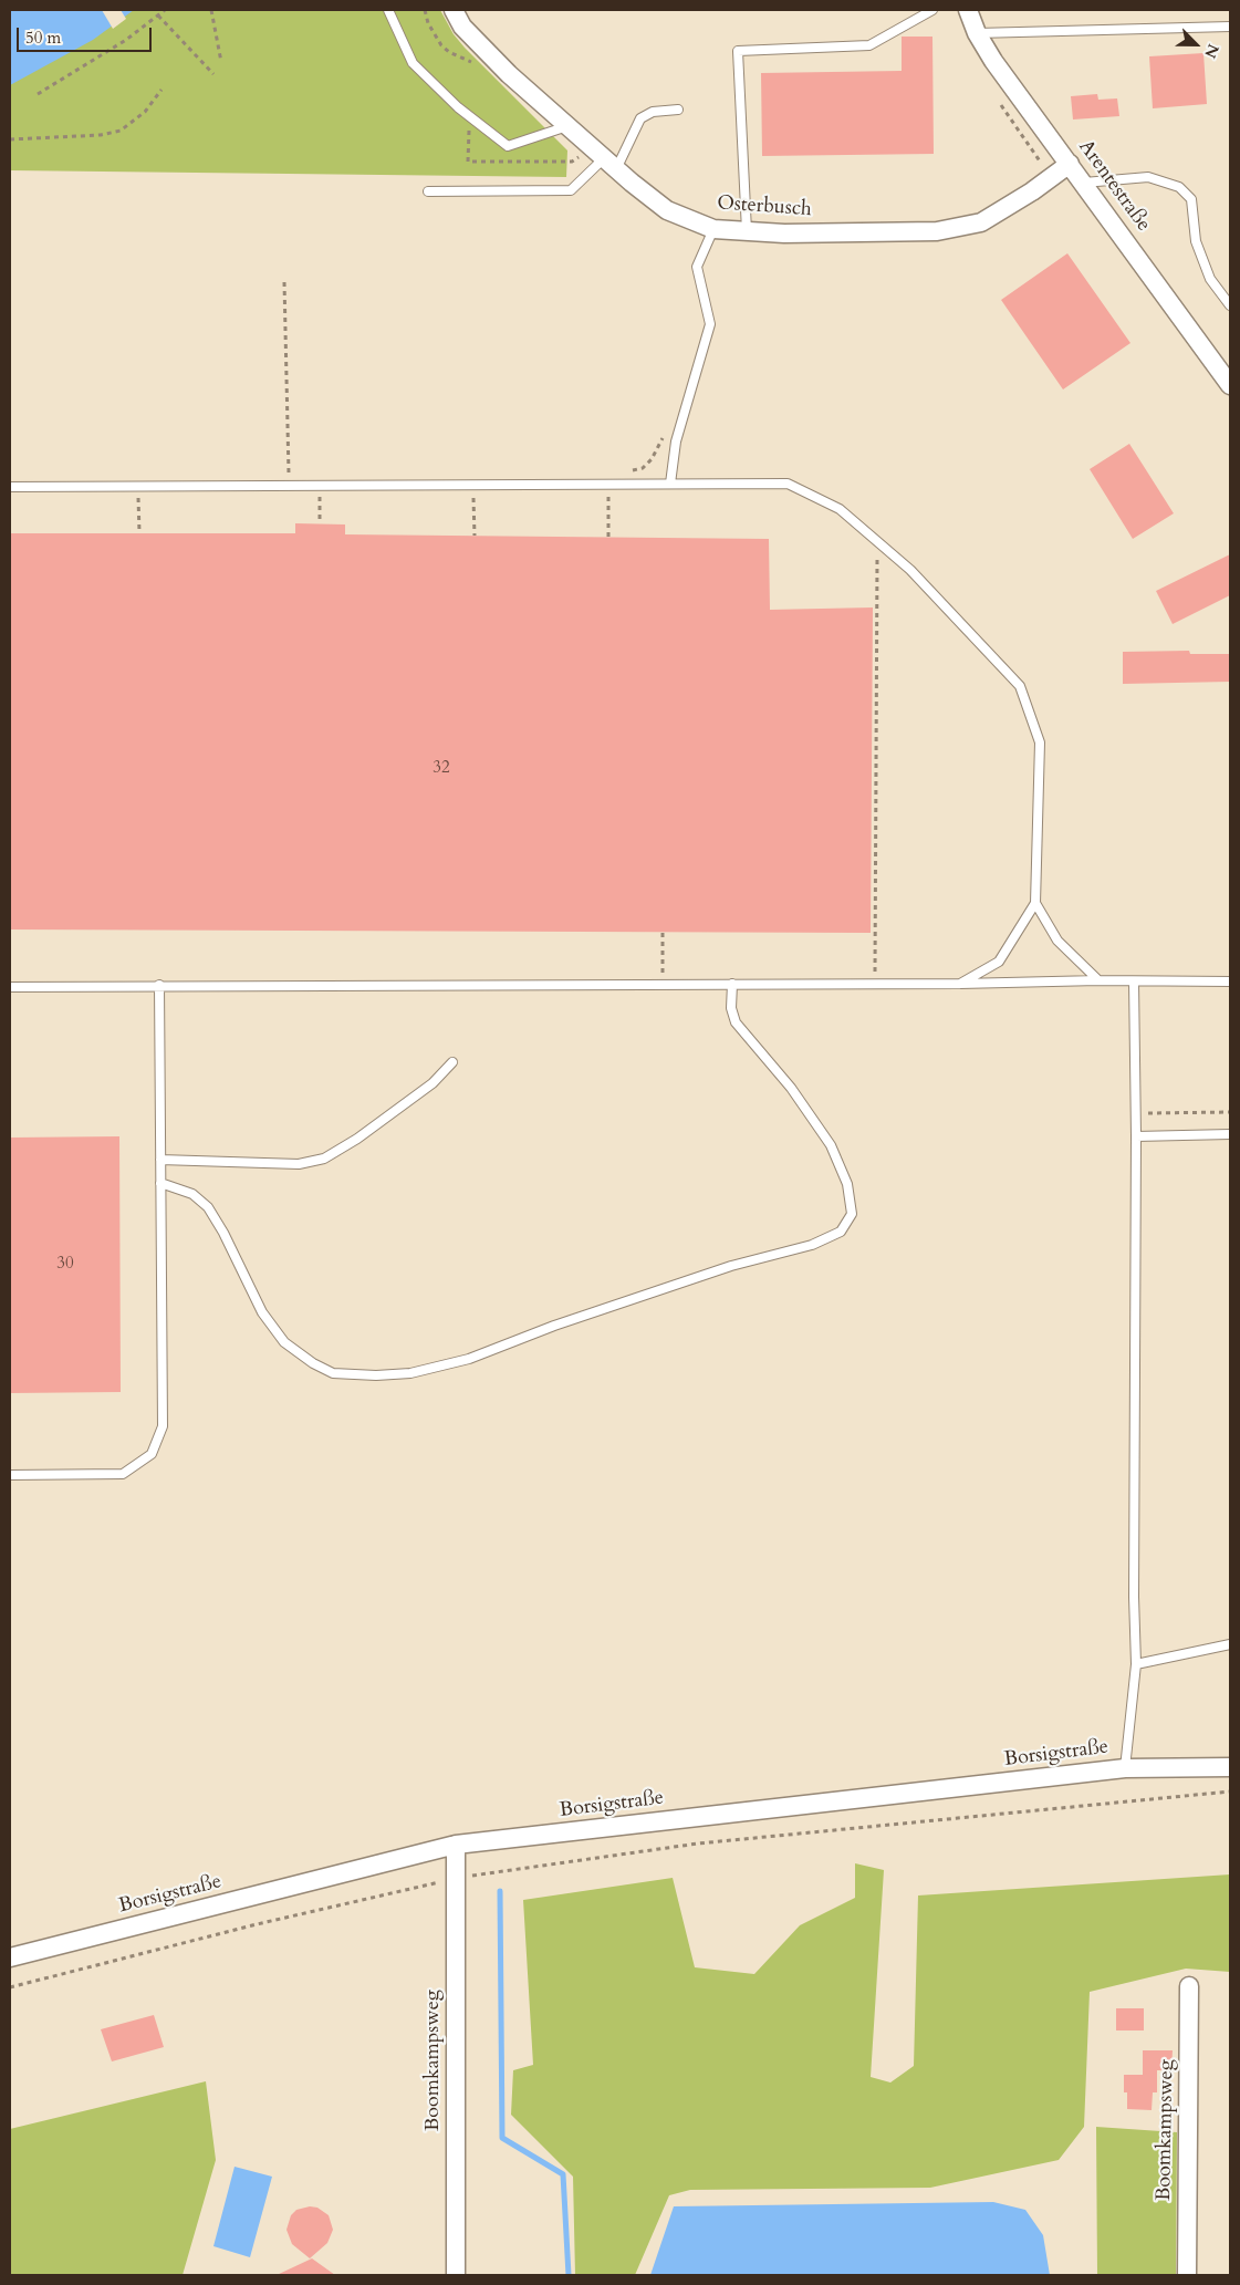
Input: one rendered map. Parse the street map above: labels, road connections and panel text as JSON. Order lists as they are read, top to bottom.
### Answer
{
  "streets": {
    "street": [
      "Arentestraße",
      "Osterbusch",
      "Borsigstraße",
      "Boomkampsweg"
    ]
  },
  "crossings": [
    ["Arentestraße", "Osterbusch"],
    ["Borsigstraße", "Boomkampsweg"]
  ],
  "house_numbers": ["32", "30"],
  "scale_bar": "50 m",
  "north": "bottom right"
}
